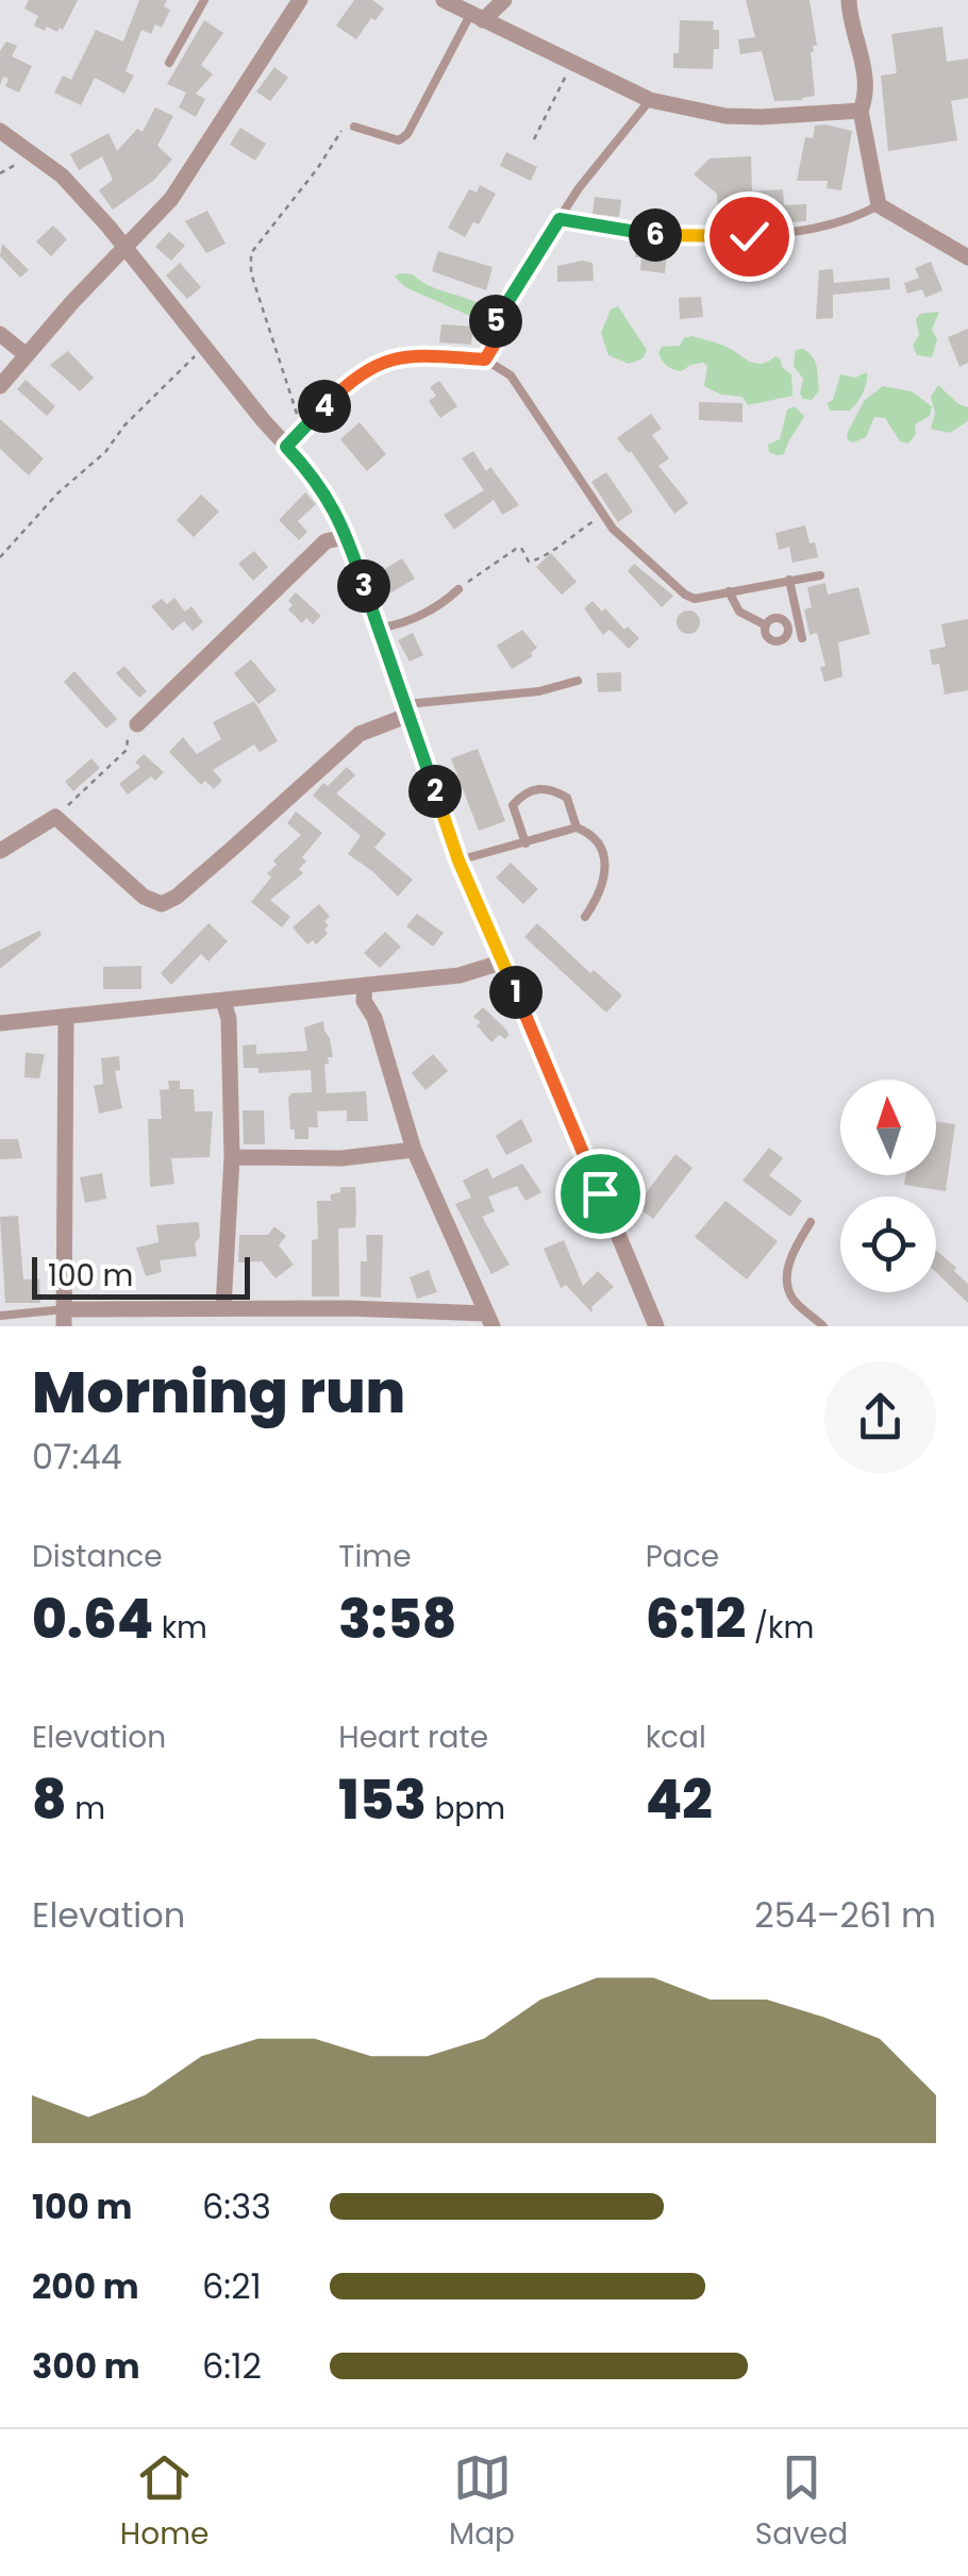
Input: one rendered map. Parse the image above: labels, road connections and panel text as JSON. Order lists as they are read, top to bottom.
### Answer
{
  "scale_bar": "100 m",
  "north": "top",
  "page": {
    "pins": [
      "6",
      "5",
      "4",
      "3",
      "2",
      "1"
    ],
    "scale": "100 m",
    "heading": ["Morning run", "07:44"],
    "stats": [
      ["Distance", "0.64 km"],
      ["Time", "3:58"],
      ["Pace", "6:12 /km"],
      ["Elevation", "8 m"],
      ["Heart rate", "153 bpm"],
      ["kcal", "42"]
    ],
    "chart": ["Elevation", "254–261 m"],
    "list": [
      {
        "name": "100 m",
        "note": "6:33"
      },
      {
        "name": "200 m",
        "note": "6:21"
      },
      {
        "name": "300 m",
        "note": "6:12"
      }
    ],
    "tabs": ["Home", "Map", "Saved"]
  }
}
